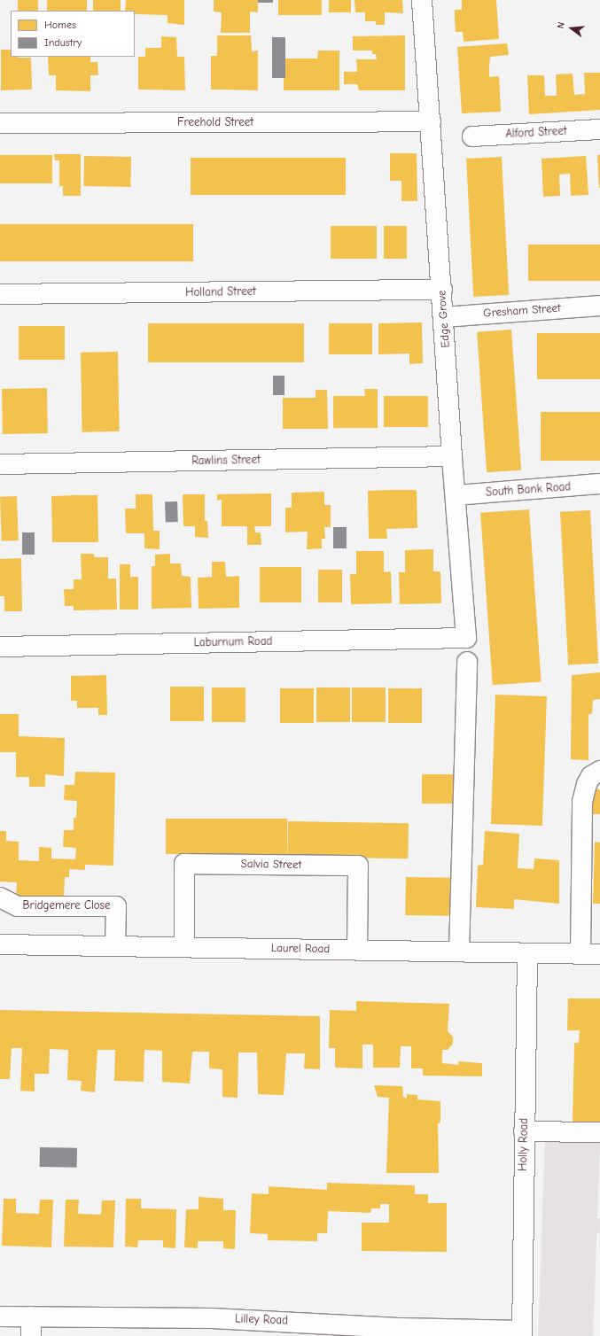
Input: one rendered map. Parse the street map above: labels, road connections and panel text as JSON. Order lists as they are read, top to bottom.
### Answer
{
  "streets": {
    "street": [
      "Freehold Street",
      "Alford Street",
      "Holland Street",
      "Gresham Street",
      "Edge Grove",
      "Rawlins Street",
      "South Bank Road",
      "Laburnum Road",
      "Salvia Street",
      "Bridgemere Close",
      "Laurel Road",
      "Holly Road",
      "Lilley Road"
    ]
  },
  "crossings": [
    ["Freehold Street", "Edge Grove"],
    ["Holland Street", "Edge Grove"],
    ["Gresham Street", "Edge Grove"],
    ["Edge Grove", "Rawlins Street"],
    ["Edge Grove", "South Bank Road"],
    ["Edge Grove", "Laburnum Road"],
    ["Salvia Street", "Laurel Road"],
    ["Bridgemere Close", "Laurel Road"],
    ["Laurel Road", "Holly Road"],
    ["Holly Road", "Lilley Road"]
  ],
  "legend": ["Homes", "Industry"],
  "north": "left"
}
